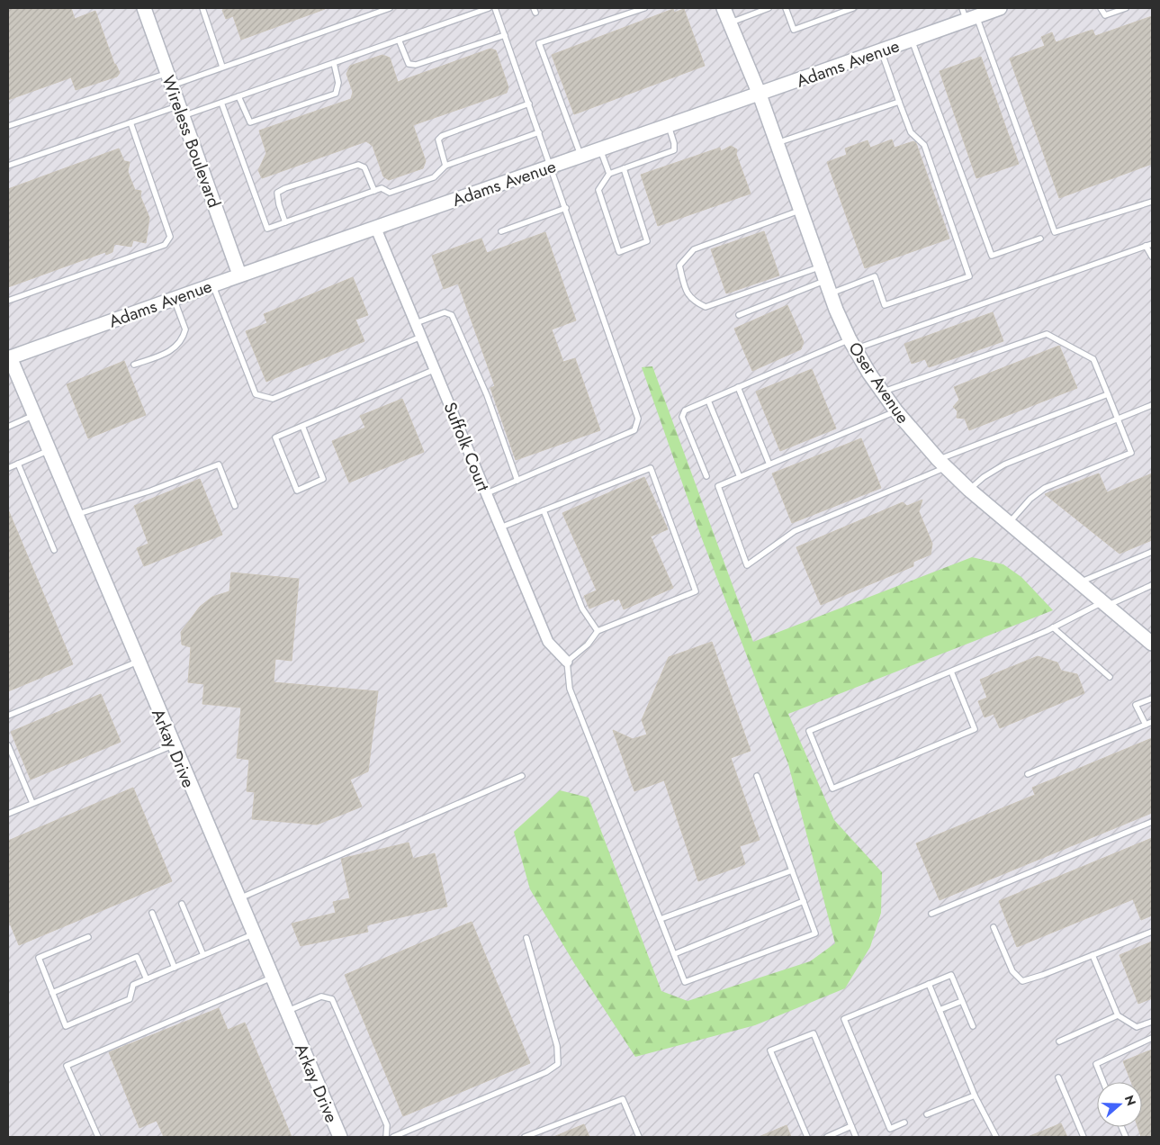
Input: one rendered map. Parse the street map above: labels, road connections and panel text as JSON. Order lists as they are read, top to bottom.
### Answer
{
  "streets": {
    "street": [
      "Adams Avenue",
      "Wireless Boulevard",
      "Oser Avenue",
      "Suffolk Court",
      "Arkay Drive"
    ]
  },
  "crossings": [
    ["Adams Avenue", "Wireless Boulevard"],
    ["Adams Avenue", "Oser Avenue"],
    ["Adams Avenue", "Suffolk Court"],
    ["Adams Avenue", "Arkay Drive"]
  ],
  "north": "right"
}
